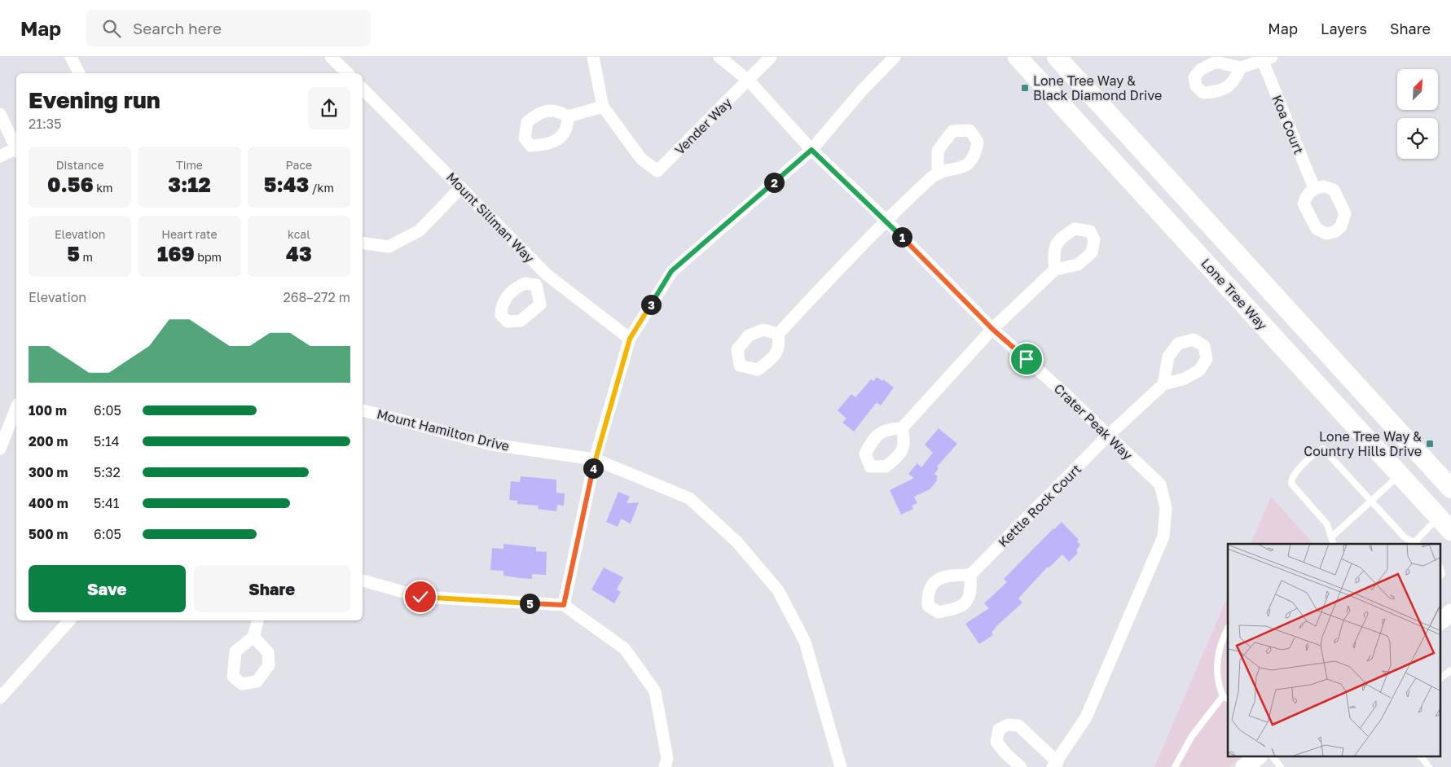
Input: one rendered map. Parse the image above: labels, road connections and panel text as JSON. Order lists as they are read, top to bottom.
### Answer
{
  "streets": {
    "main road": ["Lone Tree Way"],
    "street": [
      "Koa Court",
      "Vender Way",
      "Mount Siliman Way",
      "Crater Peak Way",
      "Mount Hamilton Drive",
      "Kettle Rock Court"
    ]
  },
  "crossings": [
    ["Vender Way", "Crater Peak Way"],
    ["Crater Peak Way", "Kettle Rock Court"]
  ],
  "places": {
    "transit": ["Lone Tree Way & Black Diamond Drive", "Lone Tree Way & Country Hills Drive"]
  },
  "north": "top right",
  "page": {
    "header": "Map",
    "search": "Search here",
    "nav": ["Map", "Layers", "Share"],
    "heading": ["Evening run", "21:35"],
    "stats": [
      ["Distance", "0.56 km"],
      ["Time", "3:12"],
      ["Pace", "5:43 /km"],
      ["Elevation", "5 m"],
      ["Heart rate", "169 bpm"],
      ["kcal", "43"]
    ],
    "pins": [
      "2",
      "1",
      "3",
      "4",
      "5"
    ],
    "chart": ["Elevation", "268–272 m"],
    "list": [
      {
        "name": "100 m",
        "note": "6:05"
      },
      {
        "name": "200 m",
        "note": "5:14"
      },
      {
        "name": "300 m",
        "note": "5:32"
      },
      {
        "name": "400 m",
        "note": "5:41"
      },
      {
        "name": "500 m",
        "note": "6:05"
      }
    ],
    "buttons": ["Save", "Share"]
  }
}
